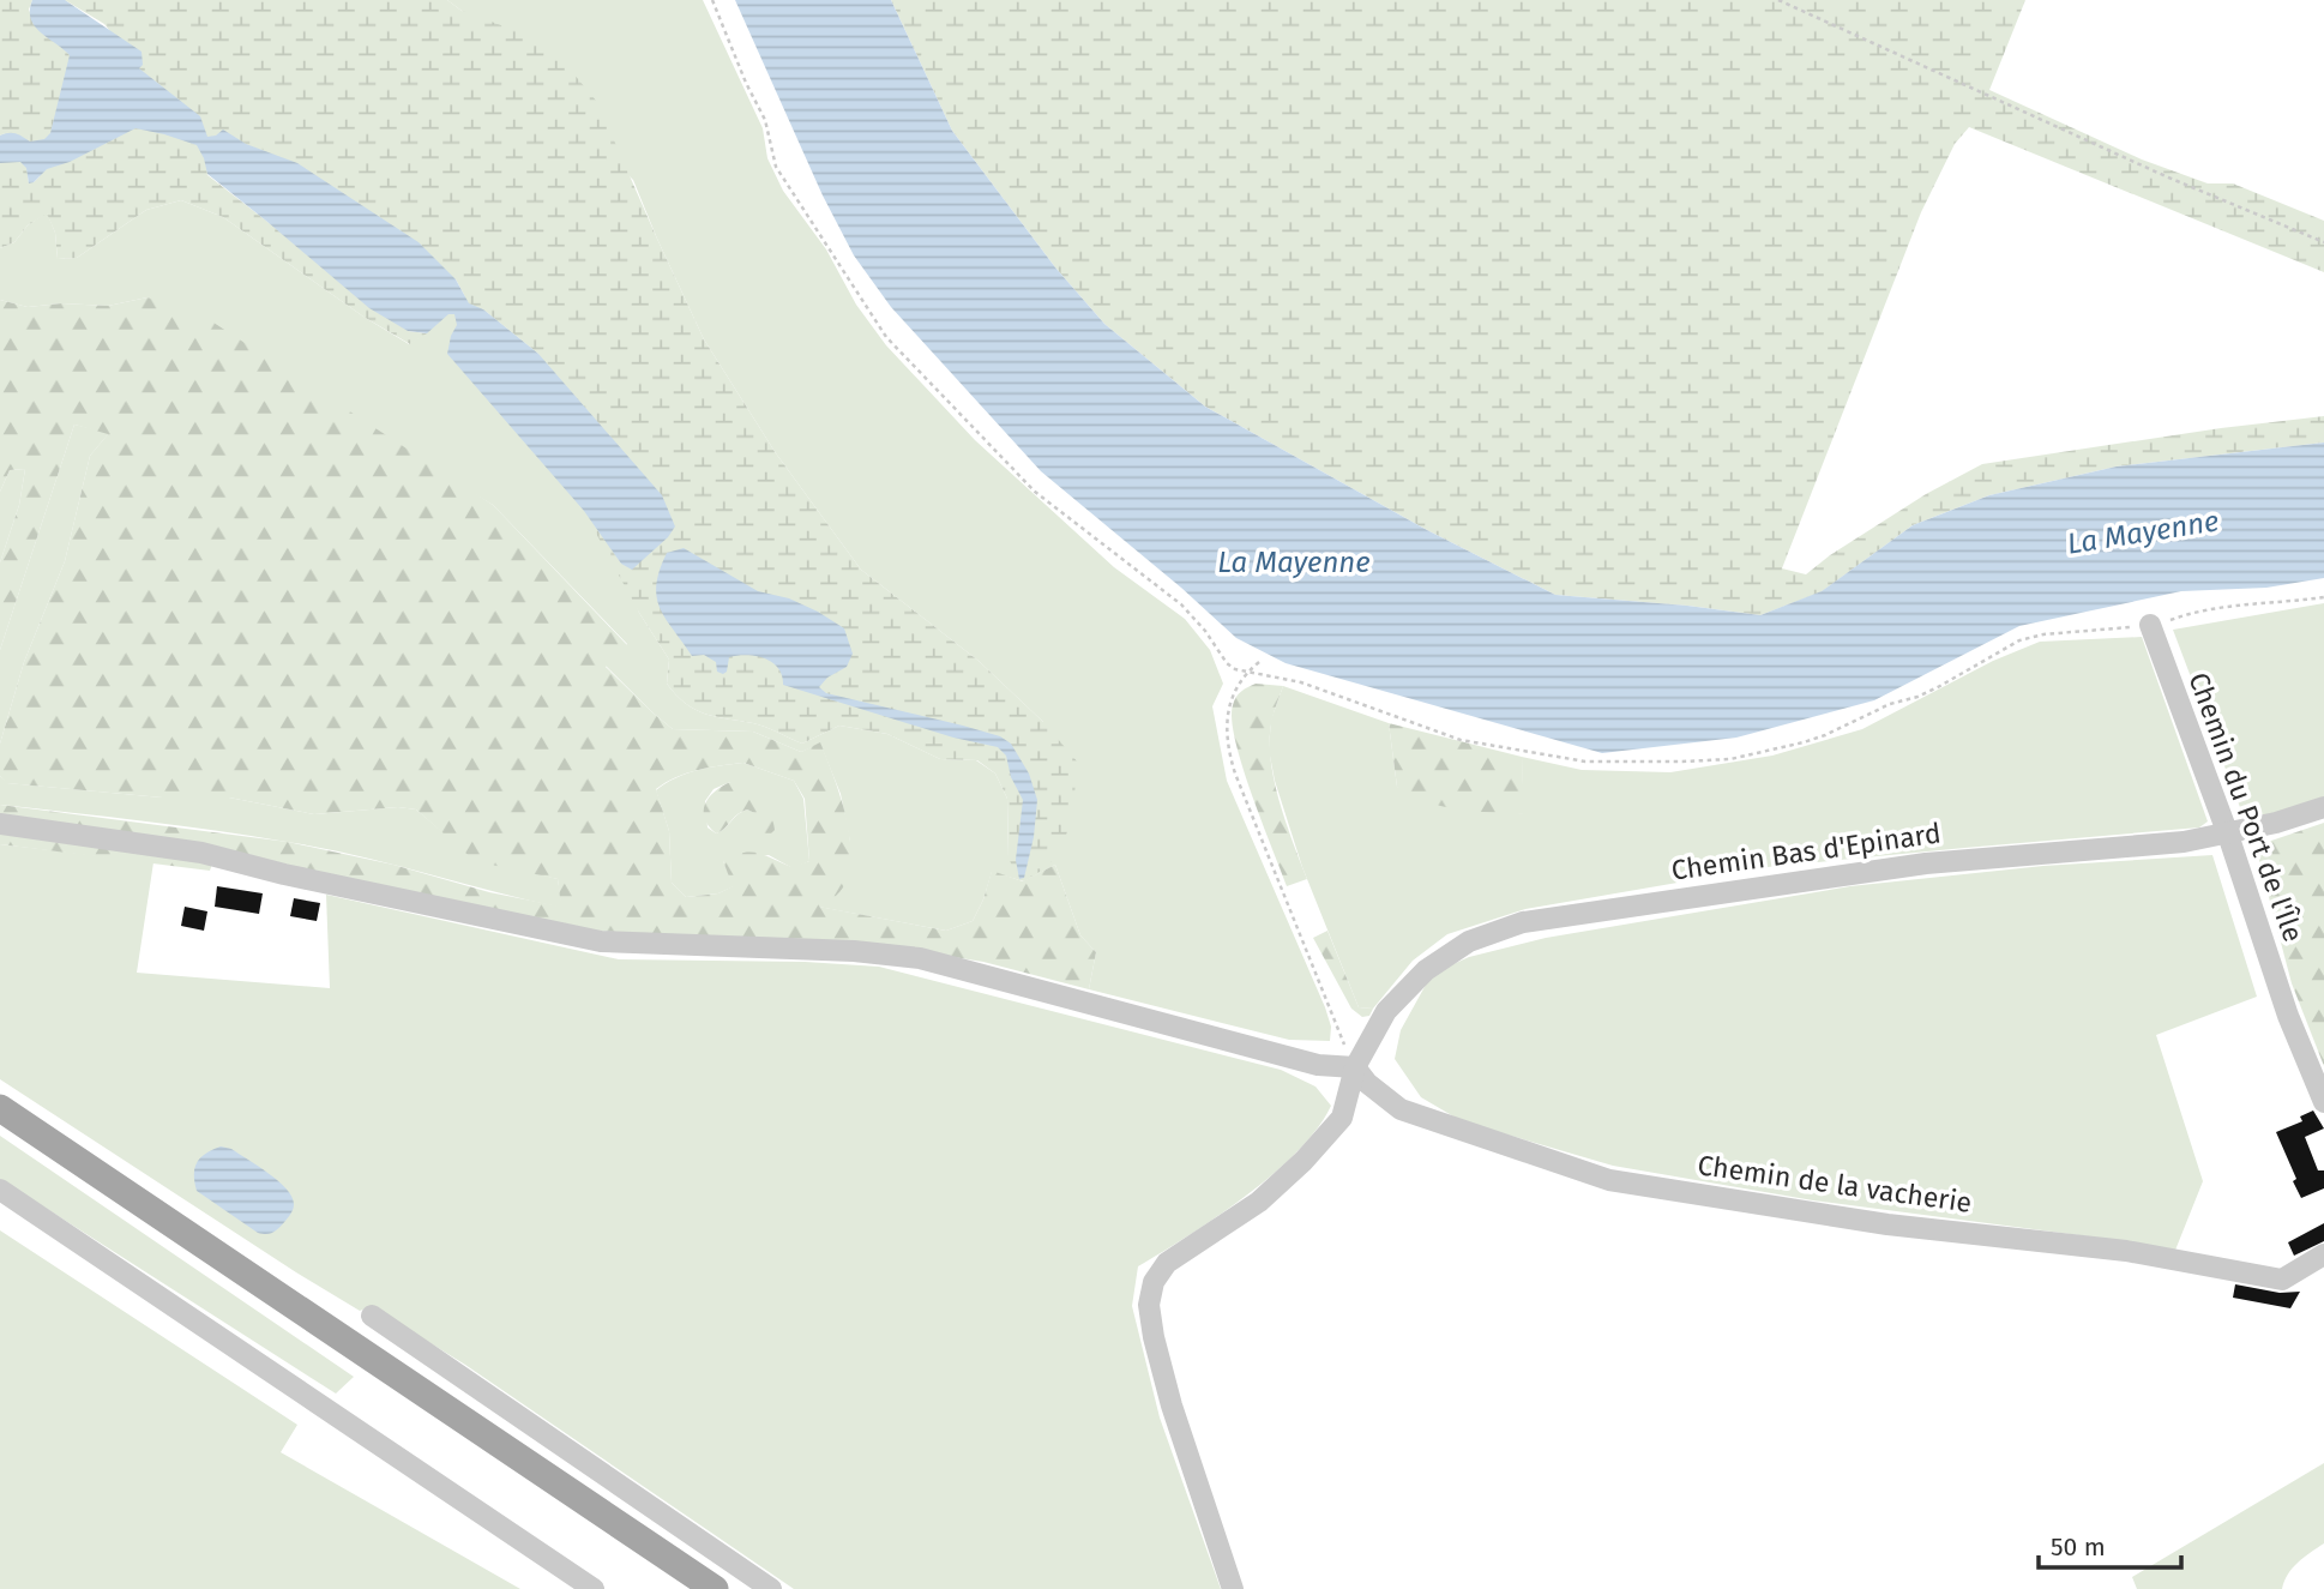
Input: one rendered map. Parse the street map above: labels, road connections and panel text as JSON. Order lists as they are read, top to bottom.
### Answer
{
  "streets": {
    "street": ["Chemin du Port de l'Île", "Chemin Bas d'Epinard", "Chemin de la vacherie"]
  },
  "crossings": [
    ["Chemin du Port de l'Île", "Chemin Bas d'Epinard"],
    ["Chemin Bas d'Epinard", "Chemin de la vacherie"]
  ],
  "water": ["La Mayenne"],
  "scale_bar": "50 m"
}
